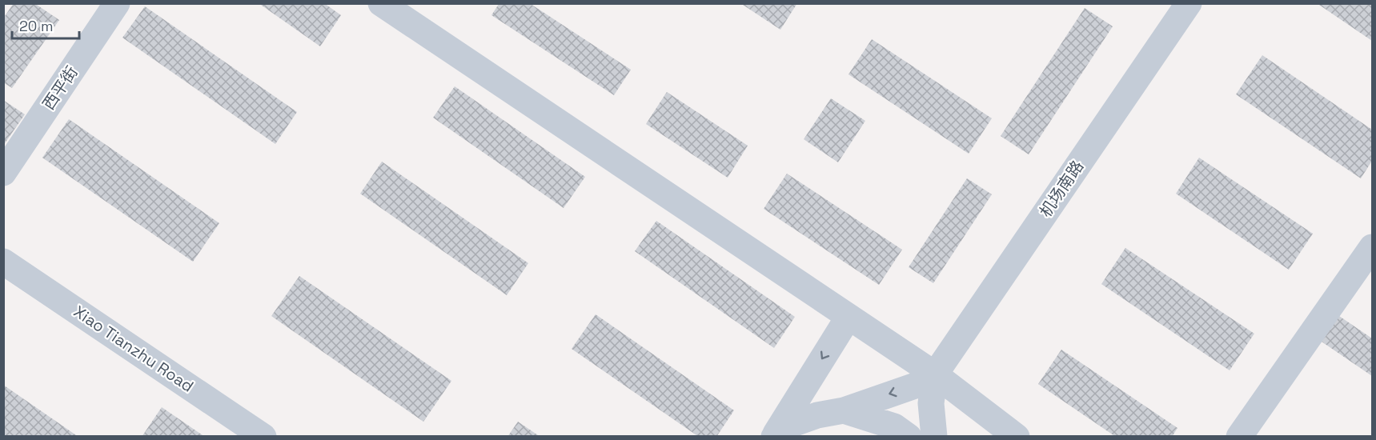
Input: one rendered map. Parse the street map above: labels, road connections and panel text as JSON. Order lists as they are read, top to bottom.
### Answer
{
  "streets": {
    "street": ["西平街", "机场南路", "Xiao Tianzhu Road"]
  },
  "scale_bar": "20 m"
}
